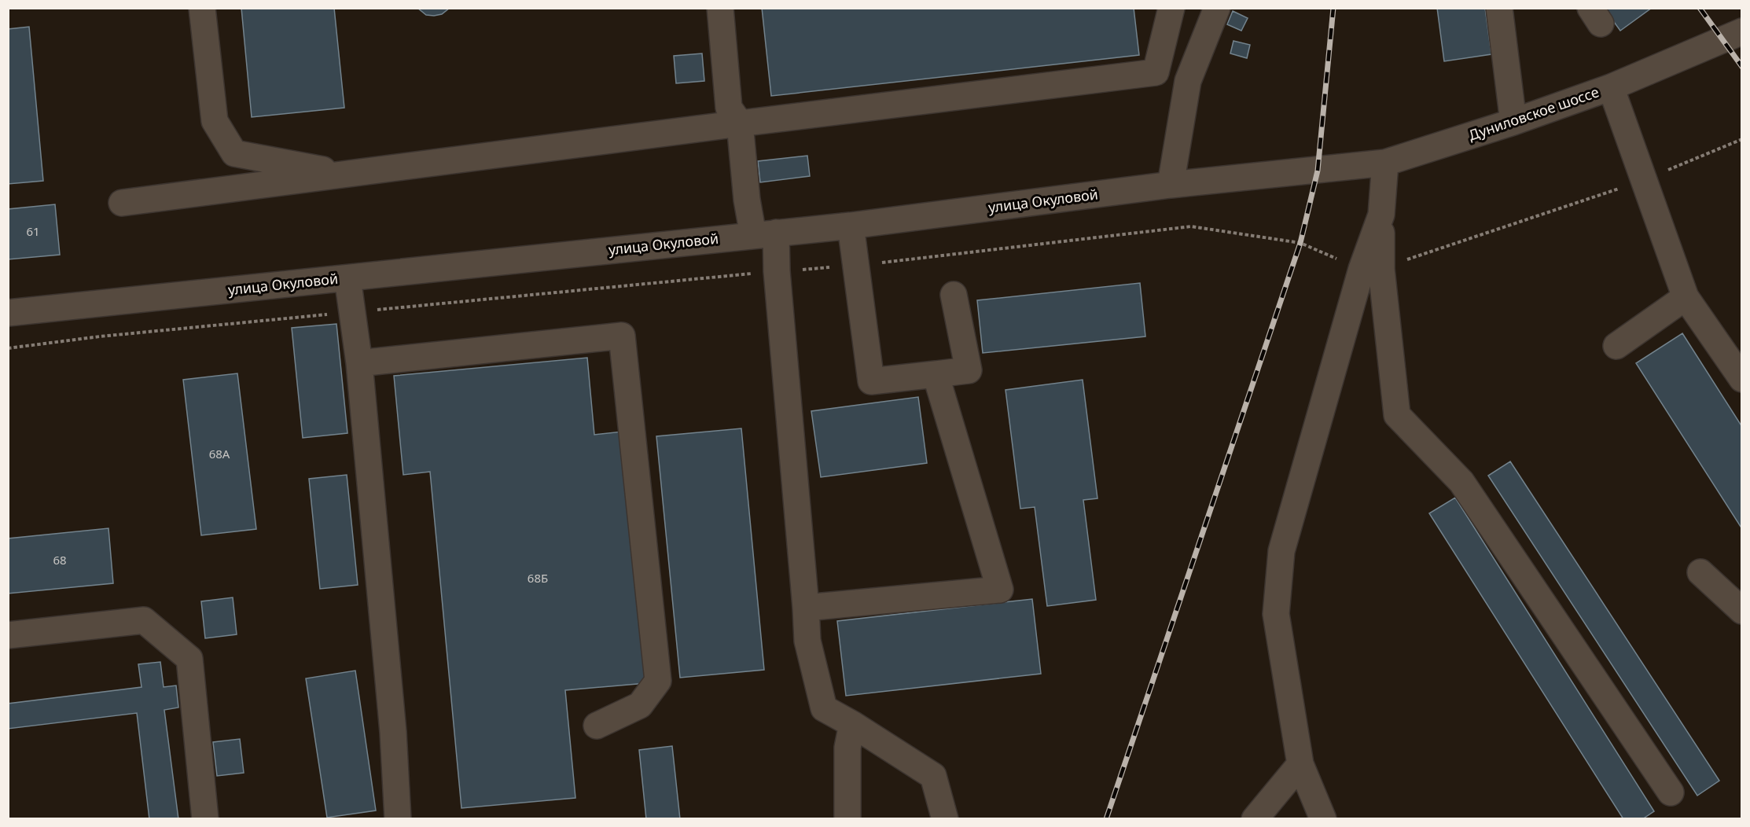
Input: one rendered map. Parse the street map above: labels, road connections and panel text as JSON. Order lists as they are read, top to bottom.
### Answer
{
  "streets": {
    "street": ["Дуниловское шоссе", "улица Окуловой"]
  },
  "crossings": [
    ["Дуниловское шоссе", "улица Окуловой"]
  ],
  "house_numbers": [
    "61",
    "68А",
    "68",
    "68Б"
  ]
}
